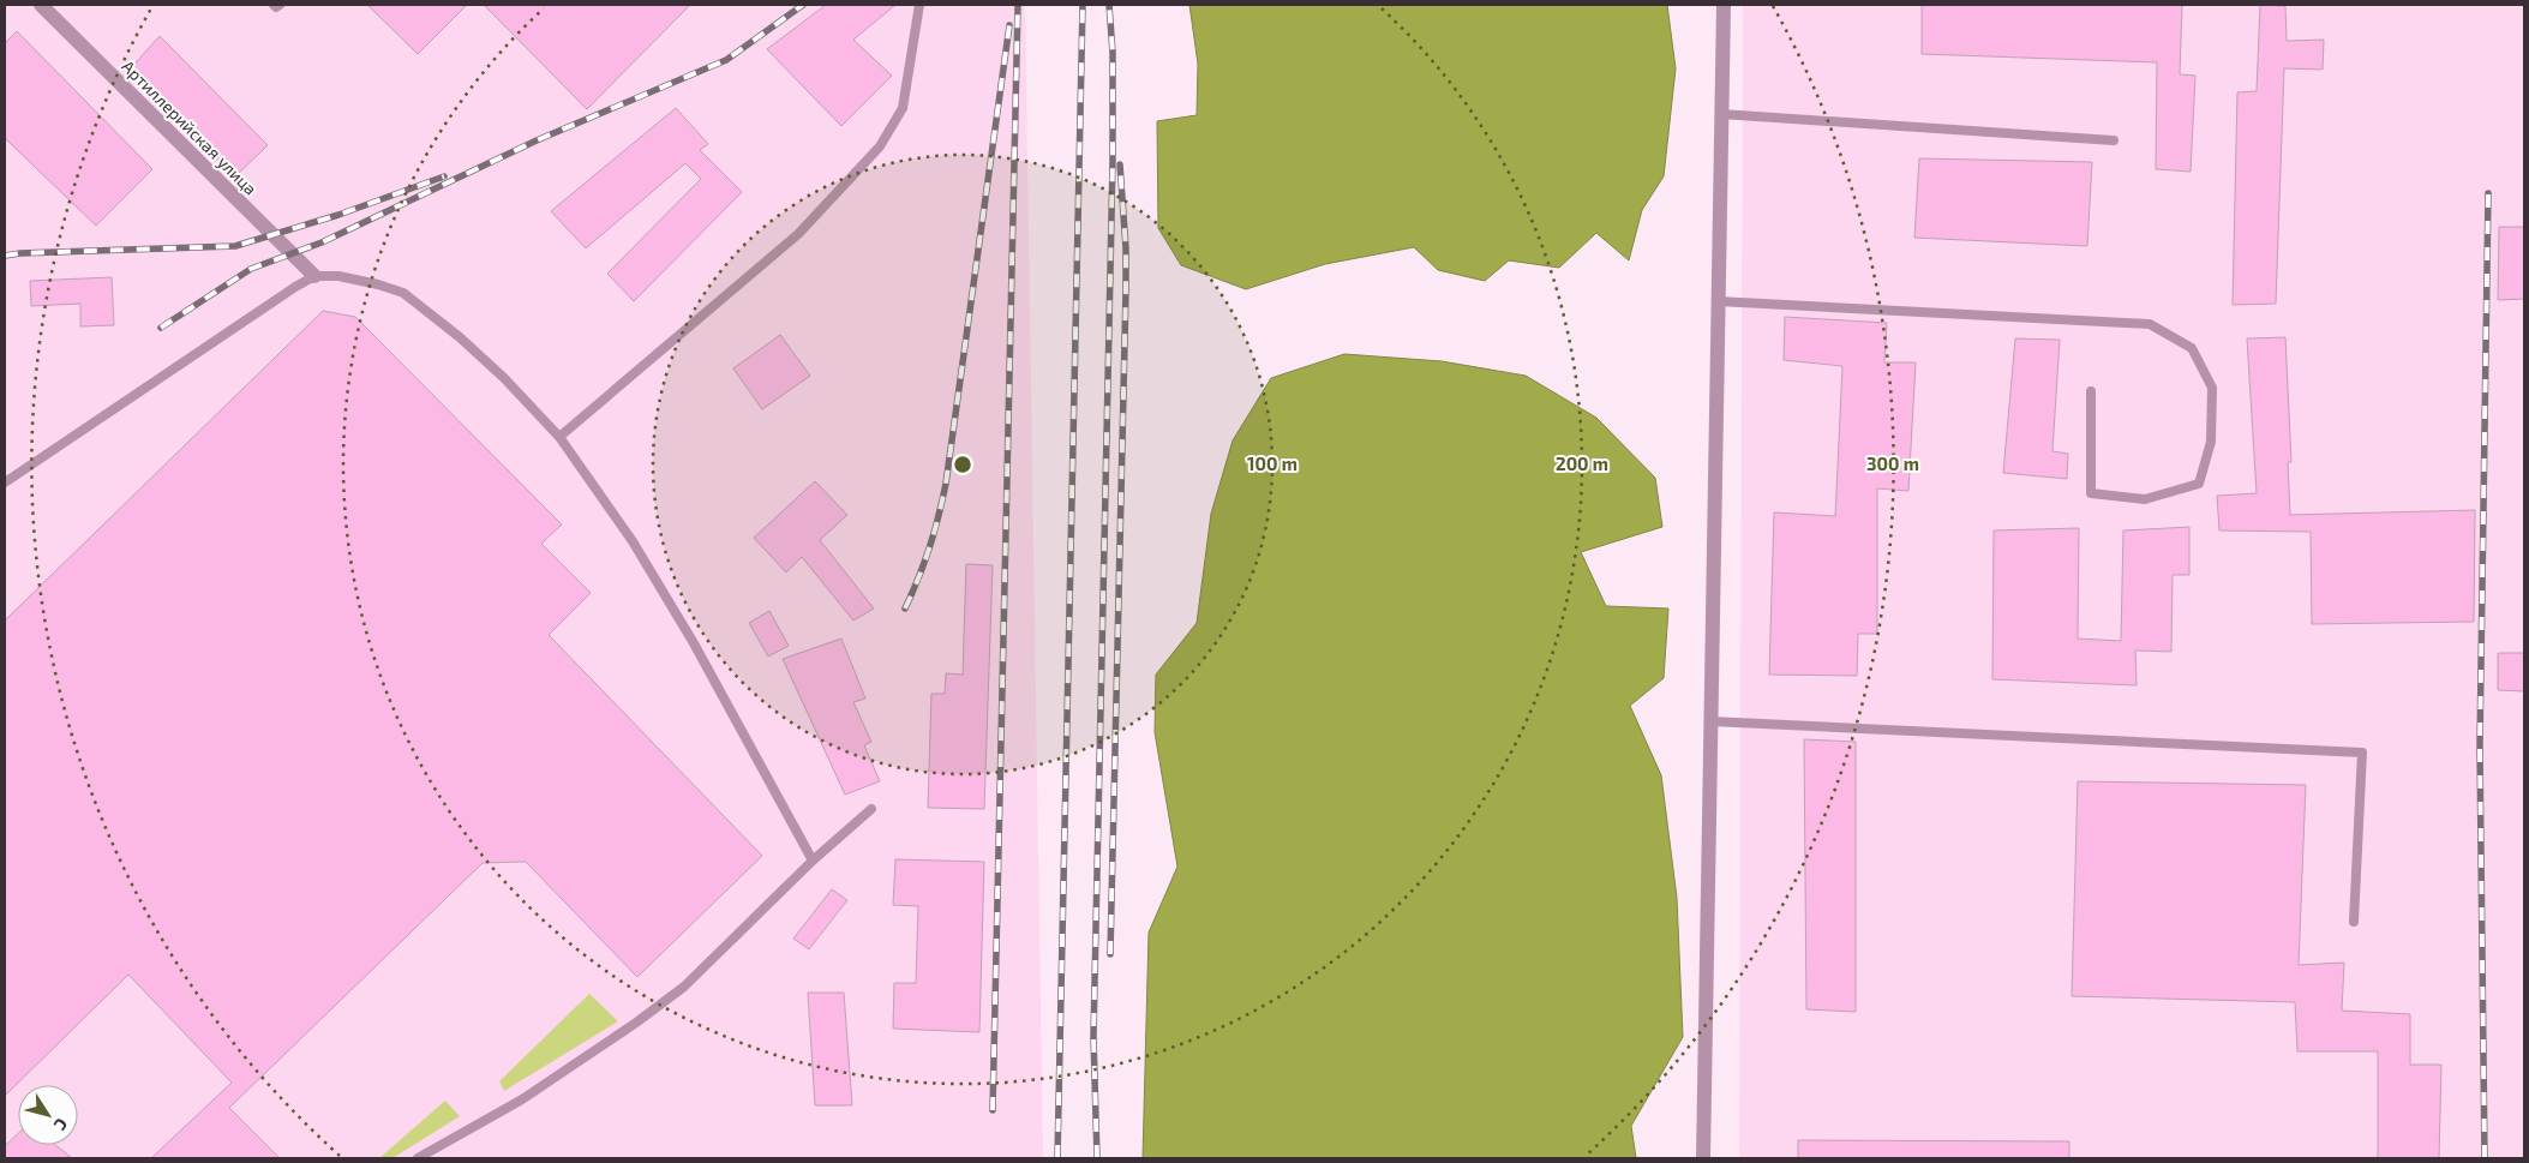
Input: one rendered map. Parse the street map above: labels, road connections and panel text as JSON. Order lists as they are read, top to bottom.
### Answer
{
  "streets": {
    "street": ["Артиллерийская улица"]
  },
  "north": "bottom right",
  "rings": ["100 m", "200 m", "300 m"]
}
